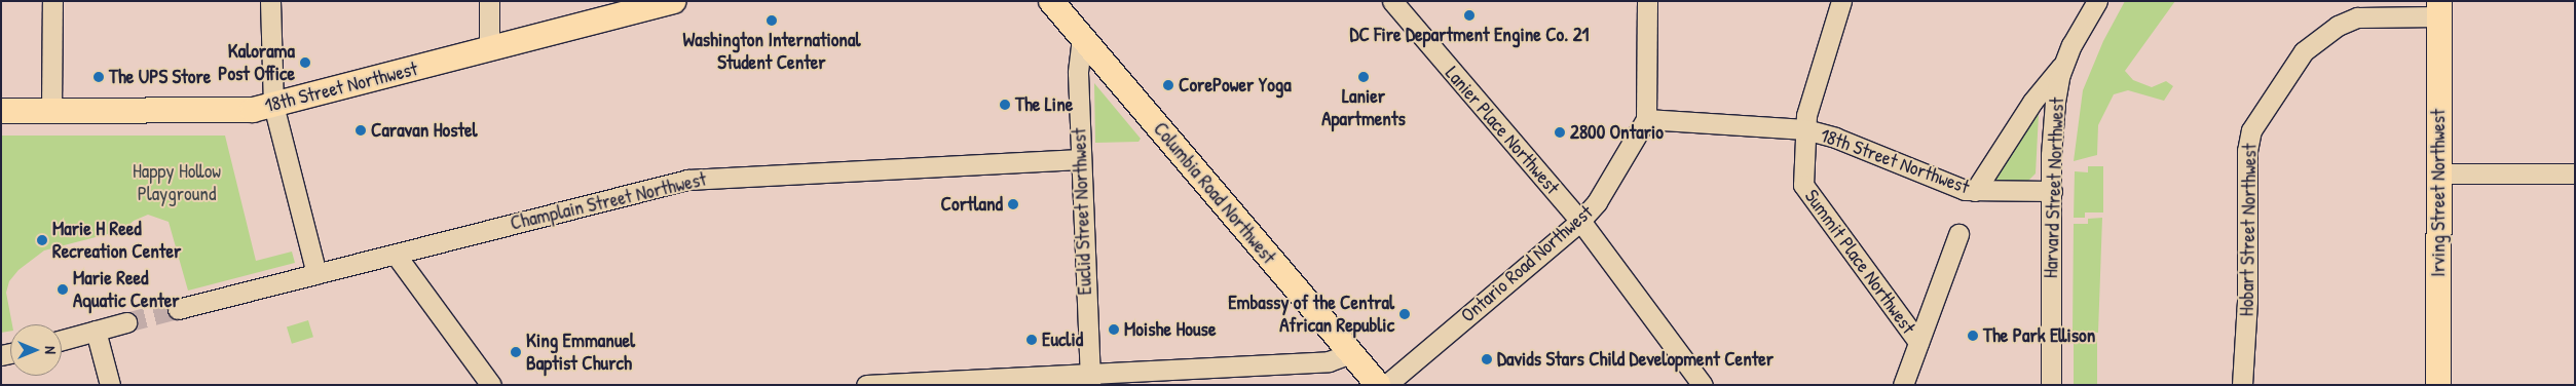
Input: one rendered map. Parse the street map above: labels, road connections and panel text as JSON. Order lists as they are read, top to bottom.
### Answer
{
  "streets": {
    "main road": ["18th Street Northwest", "Columbia Road Northwest", "Irving Street Northwest"],
    "street": [
      "Lanier Place Northwest",
      "Harvard Street Northwest",
      "Champlain Street Northwest",
      "Euclid Street Northwest",
      "Hobart Street Northwest",
      "Summit Place Northwest",
      "Ontario Road Northwest"
    ]
  },
  "crossings": [
    ["18th Street Northwest", "Harvard Street Northwest"],
    ["18th Street Northwest", "Summit Place Northwest"],
    ["18th Street Northwest", "Ontario Road Northwest"],
    ["Lanier Place Northwest", "Ontario Road Northwest"],
    ["Columbia Road Northwest", "Euclid Street Northwest"],
    ["Irving Street Northwest", "Hobart Street Northwest"],
    ["Champlain Street Northwest", "Euclid Street Northwest"]
  ],
  "parks": ["Happy Hollow Playground"],
  "places": [
    "DC Fire Department Engine Co. 21",
    "Washington International Student Center",
    "Kalorama Post Office",
    "The UPS Store",
    "Lanier Apartments",
    "CorePower Yoga",
    "The Line",
    "Caravan Hostel",
    "2800 Ontario",
    "Cortland",
    "Marie H Reed Recreation Center",
    "Marie Reed Aquatic Center",
    "Embassy of the Central African Republic",
    "Moishe House",
    "The Park Ellison",
    "Euclid",
    "King Emmanuel Baptist Church",
    "Davids Stars Child Development Center"
  ],
  "north": "right"
}
